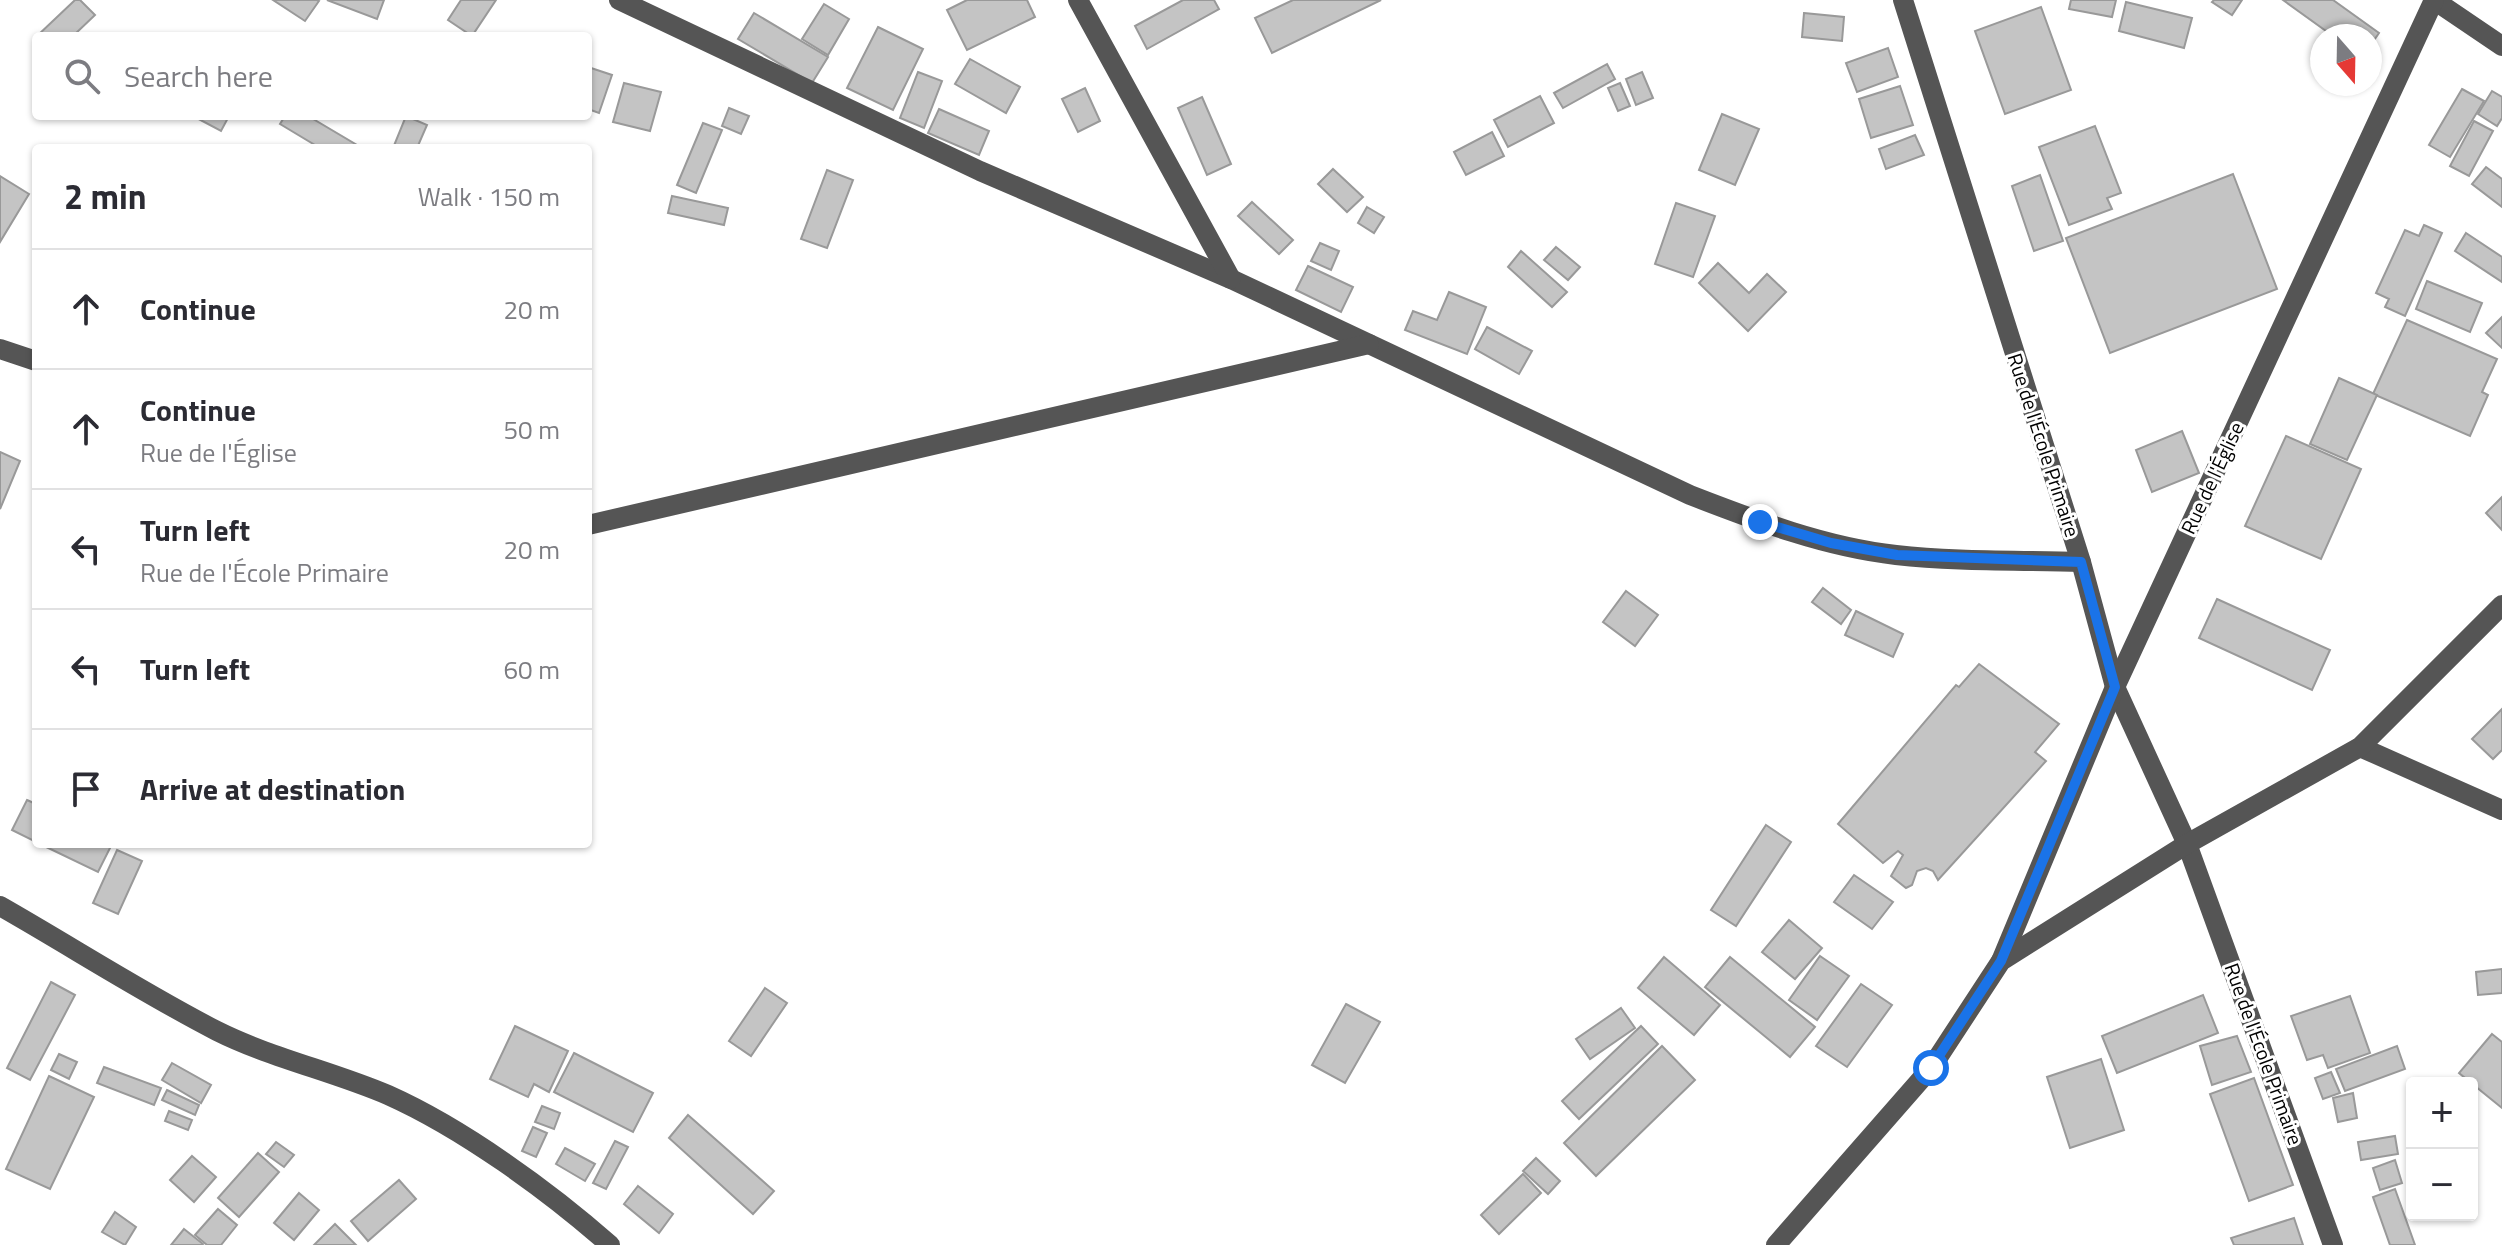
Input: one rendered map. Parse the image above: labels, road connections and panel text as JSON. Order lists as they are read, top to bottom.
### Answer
{
  "streets": {
    "street": ["Rue de l'École Primaire", "Rue de l'Église"]
  },
  "crossings": [
    ["Rue de l'École Primaire", "Rue de l'Église"]
  ],
  "north": "bottom",
  "page": {
    "search": "Search here",
    "heading": ["2 min", "Walk · 150 m"],
    "list": [
      ["Continue", "20 m"],
      ["Continue", "Rue de l'Église", "50 m"],
      ["Turn left", "Rue de l'École Primaire", "20 m"],
      ["Turn left", "60 m"],
      "Arrive at destination"
    ],
    "map_buttons": ["+", "−"]
  }
}
